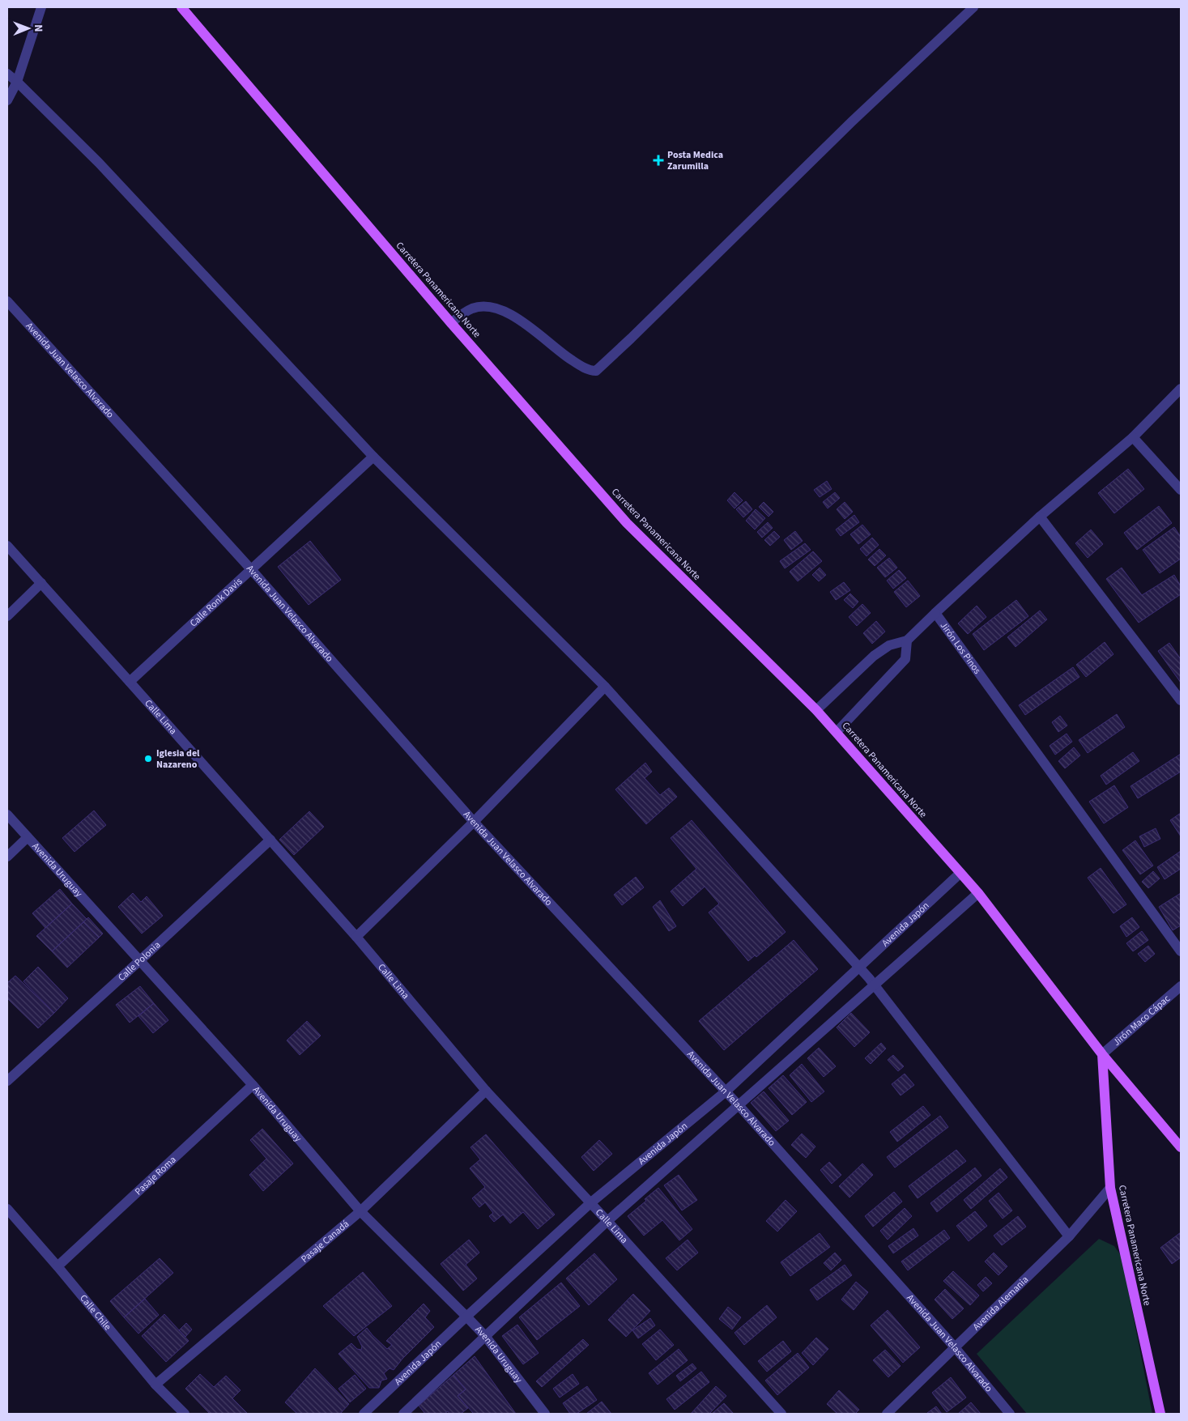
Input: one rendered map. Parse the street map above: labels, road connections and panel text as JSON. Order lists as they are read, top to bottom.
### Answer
{
  "streets": {
    "main road": ["Carretera Panamericana Norte"],
    "street": [
      "Avenida Juan Velasco Alvarado",
      "Calle Ronk Davis",
      "Jirón Los Pinos",
      "Calle Lima",
      "Avenida Uruguay",
      "Avenida Japón",
      "Calle Polonia",
      "Jirón Maco Cápac",
      "Pasaje Roma",
      "Pasaje Canadá",
      "Avenida Alemania",
      "Calle Chile"
    ]
  },
  "crossings": [
    ["Carretera Panamericana Norte", "Avenida Japón"],
    ["Carretera Panamericana Norte", "Jirón Maco Cápac"],
    ["Carretera Panamericana Norte", "Avenida Alemania"],
    ["Avenida Juan Velasco Alvarado", "Calle Ronk Davis"],
    ["Avenida Juan Velasco Alvarado", "Avenida Japón"],
    ["Avenida Juan Velasco Alvarado", "Avenida Alemania"],
    ["Calle Ronk Davis", "Calle Lima"],
    ["Calle Lima", "Avenida Japón"],
    ["Calle Lima", "Calle Polonia"],
    ["Calle Lima", "Pasaje Canadá"],
    ["Avenida Uruguay", "Avenida Japón"],
    ["Avenida Uruguay", "Calle Polonia"],
    ["Avenida Uruguay", "Pasaje Roma"],
    ["Avenida Uruguay", "Pasaje Canadá"],
    ["Pasaje Roma", "Calle Chile"],
    ["Pasaje Canadá", "Calle Chile"]
  ],
  "places": {
    "health": ["Posta Medica Zarumilla"],
    "other": ["Iglesia del Nazareno"]
  },
  "north": "right"
}
